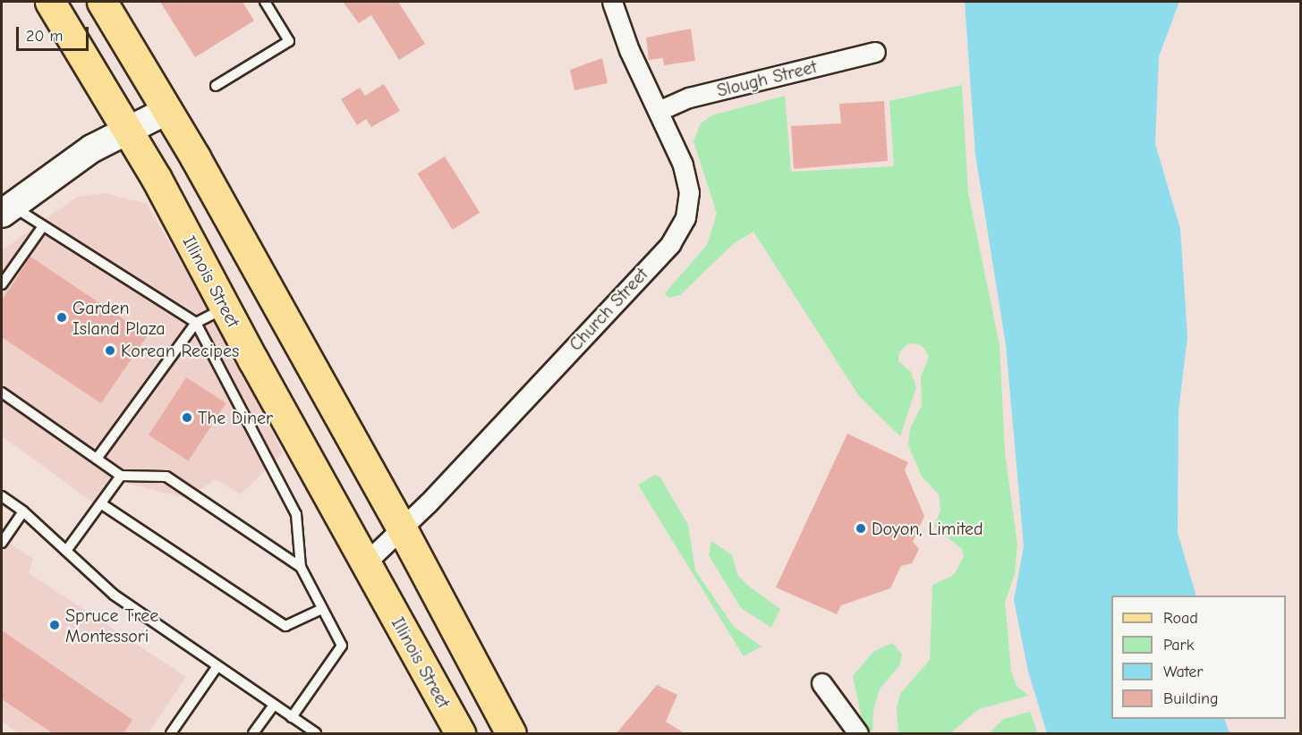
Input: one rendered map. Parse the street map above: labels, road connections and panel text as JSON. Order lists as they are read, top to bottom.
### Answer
{
  "streets": {
    "main road": ["Illinois Street"],
    "street": ["Slough Street", "Church Street"]
  },
  "crossings": [
    ["Slough Street", "Church Street"],
    ["Illinois Street", "Church Street"]
  ],
  "places": [
    "Garden Island Plaza",
    "Korean Recipes",
    "The Diner",
    "Doyon, Limited",
    "Spruce Tree Montessori"
  ],
  "legend": [
    "Road",
    "Park",
    "Water",
    "Building"
  ],
  "scale_bar": "20 m"
}
